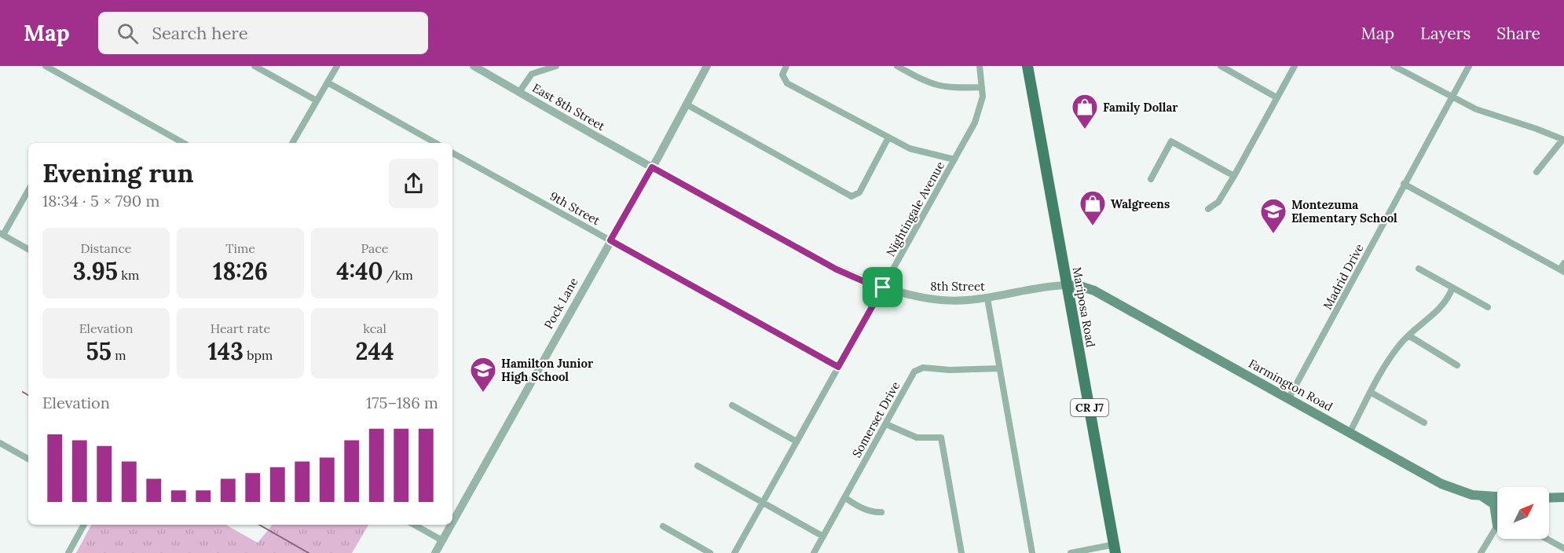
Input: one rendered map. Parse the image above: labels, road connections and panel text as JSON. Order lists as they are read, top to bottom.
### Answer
{
  "streets": {
    "main road": ["Mariposa Road", "Farmington Road", "CR J7"],
    "street": [
      "East 8th Street",
      "9th Street",
      "Nightingale Avenue",
      "Madrid Drive",
      "8th Street",
      "Pock Lane",
      "Somerset Drive"
    ]
  },
  "crossings": [
    ["East 8th Street", "8th Street"],
    ["East 8th Street", "Pock Lane"],
    ["9th Street", "Nightingale Avenue"],
    ["9th Street", "Pock Lane"],
    ["Nightingale Avenue", "8th Street"],
    ["Madrid Drive", "Farmington Road"],
    ["8th Street", "Pock Lane"],
    ["8th Street", "Mariposa Road"],
    ["8th Street", "Farmington Road"],
    ["Mariposa Road", "Farmington Road"]
  ],
  "places": {
    "shop": ["Family Dollar", "Walgreens"],
    "school or university": ["Montezuma Elementary School", "Hamilton Junior High School"]
  },
  "north": "top right",
  "page": {
    "header": "Map",
    "search": "Search here",
    "nav": ["Map", "Layers", "Share"],
    "heading": ["Evening run", "18:34 · 5 × 790 m"],
    "stats": [
      ["Distance", "3.95 km"],
      ["Time", "18:26"],
      ["Pace", "4:40 /km"],
      ["Elevation", "55 m"],
      ["Heart rate", "143 bpm"],
      ["kcal", "244"]
    ],
    "chart": ["Elevation", "175–186 m"]
  }
}
